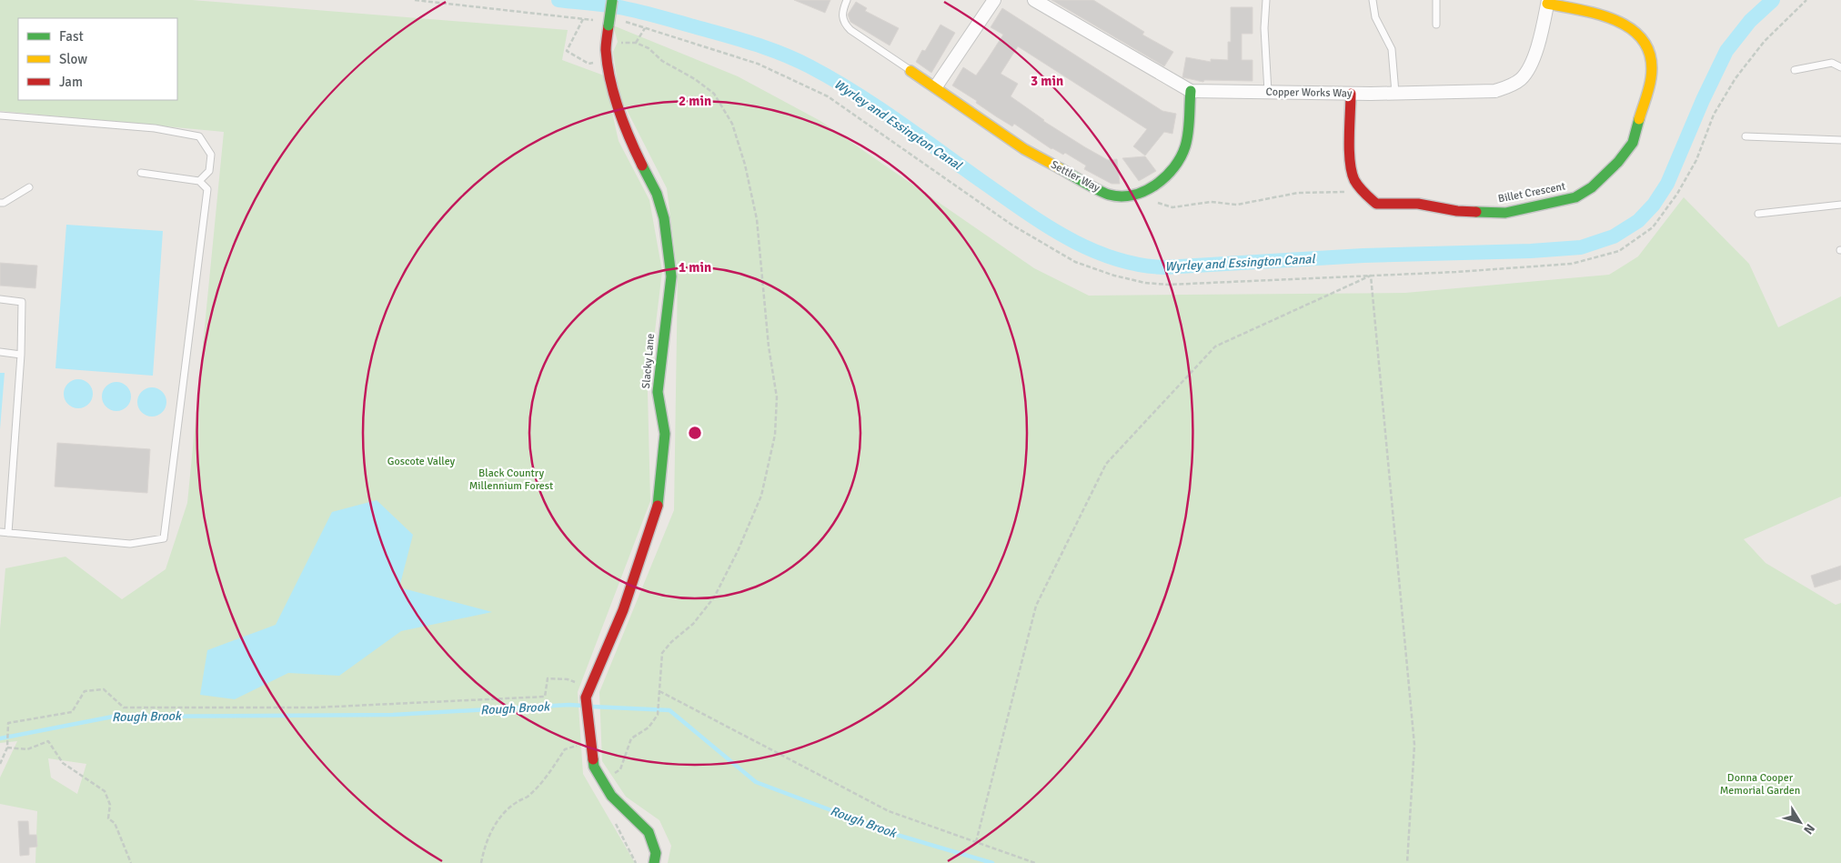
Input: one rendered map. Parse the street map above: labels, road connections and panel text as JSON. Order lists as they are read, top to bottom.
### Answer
{
  "streets": {
    "street": [
      "Copper Works Way",
      "Settler Way",
      "Billet Crescent",
      "Slacky Lane"
    ]
  },
  "crossings": [
    ["Copper Works Way", "Settler Way"],
    ["Copper Works Way", "Billet Crescent"]
  ],
  "water": ["Wyrley and Essington Canal", "Rough Brook"],
  "parks": ["Goscote Valley", "Black Country Millennium Forest", "Donna Cooper Memorial Garden"],
  "legend": ["Fast", "Slow", "Jam"],
  "north": "bottom right",
  "rings": ["3 min", "2 min", "1 min"]
}
